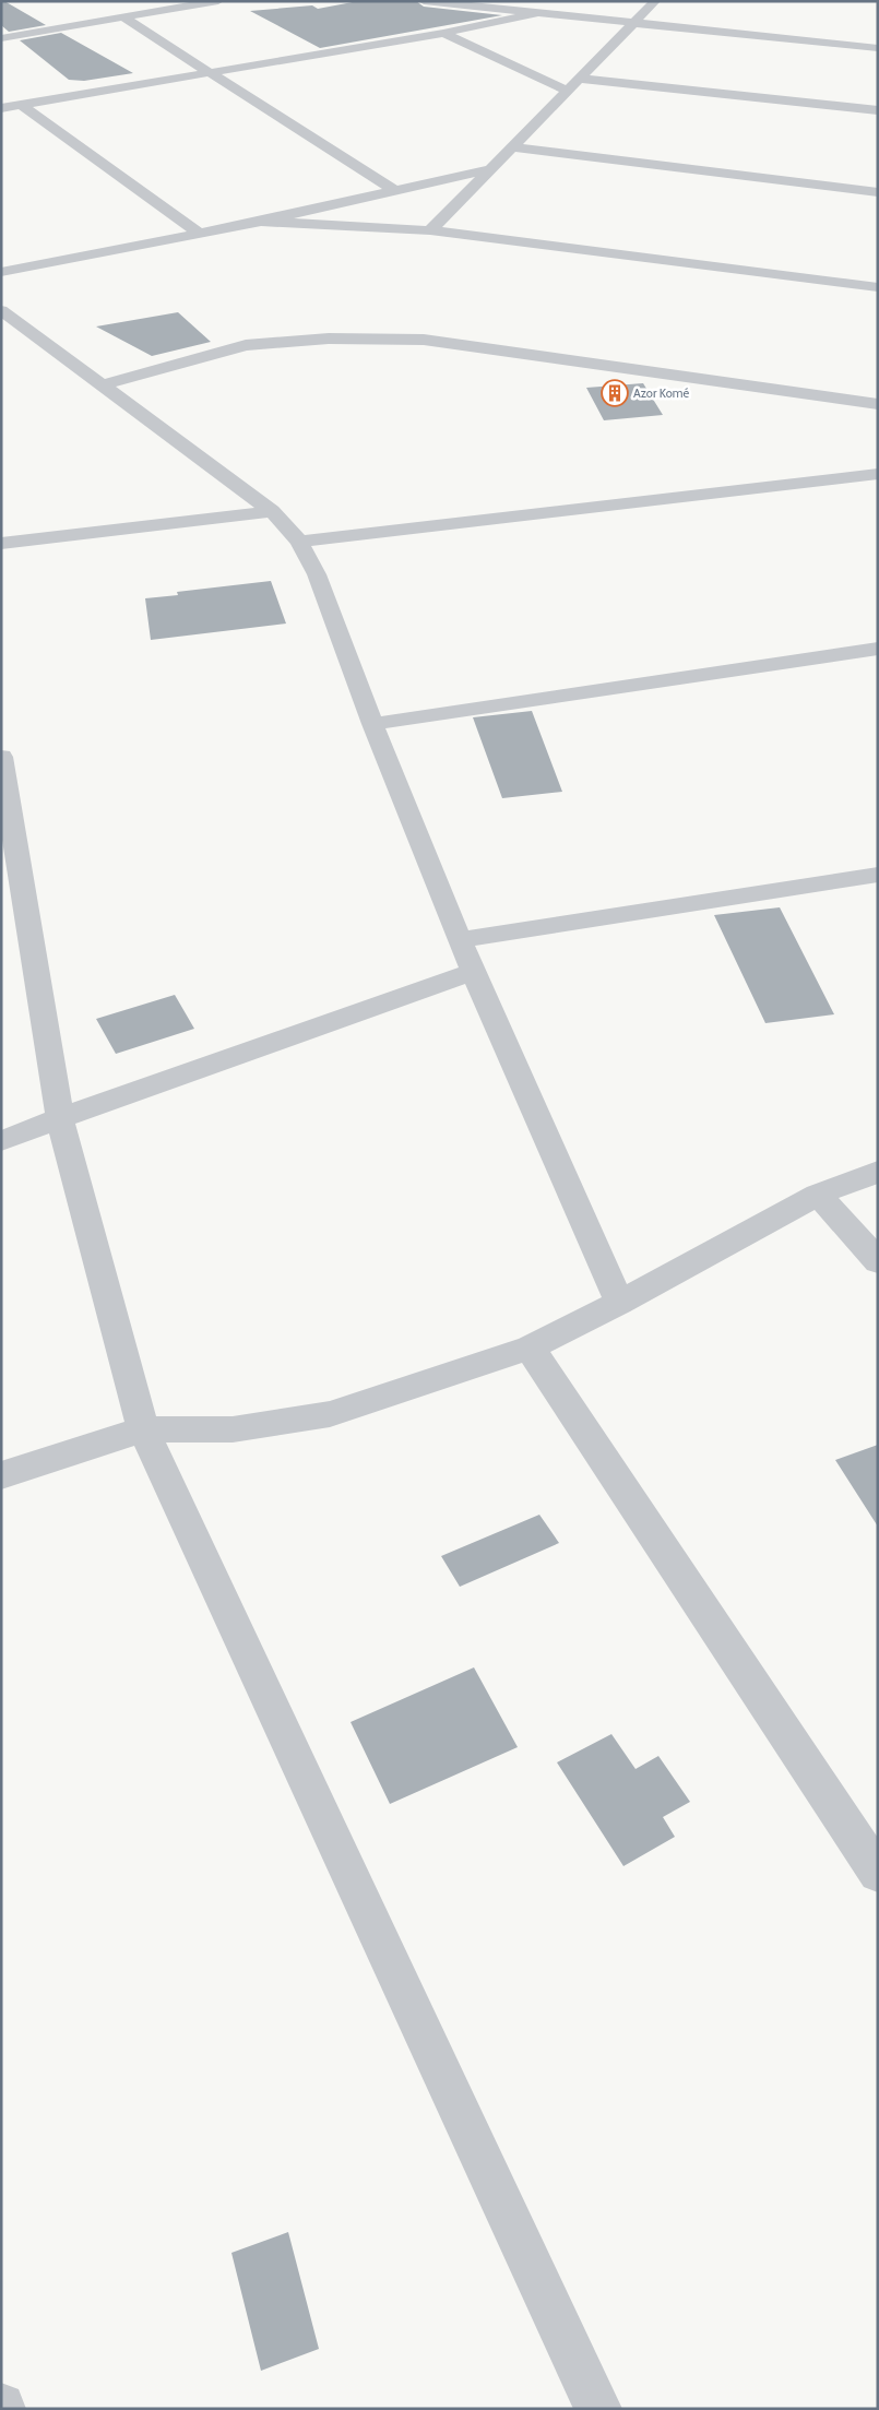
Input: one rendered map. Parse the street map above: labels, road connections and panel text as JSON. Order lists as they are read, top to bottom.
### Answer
{
  "places": {
    "building": ["Azor Komé"]
  }
}
